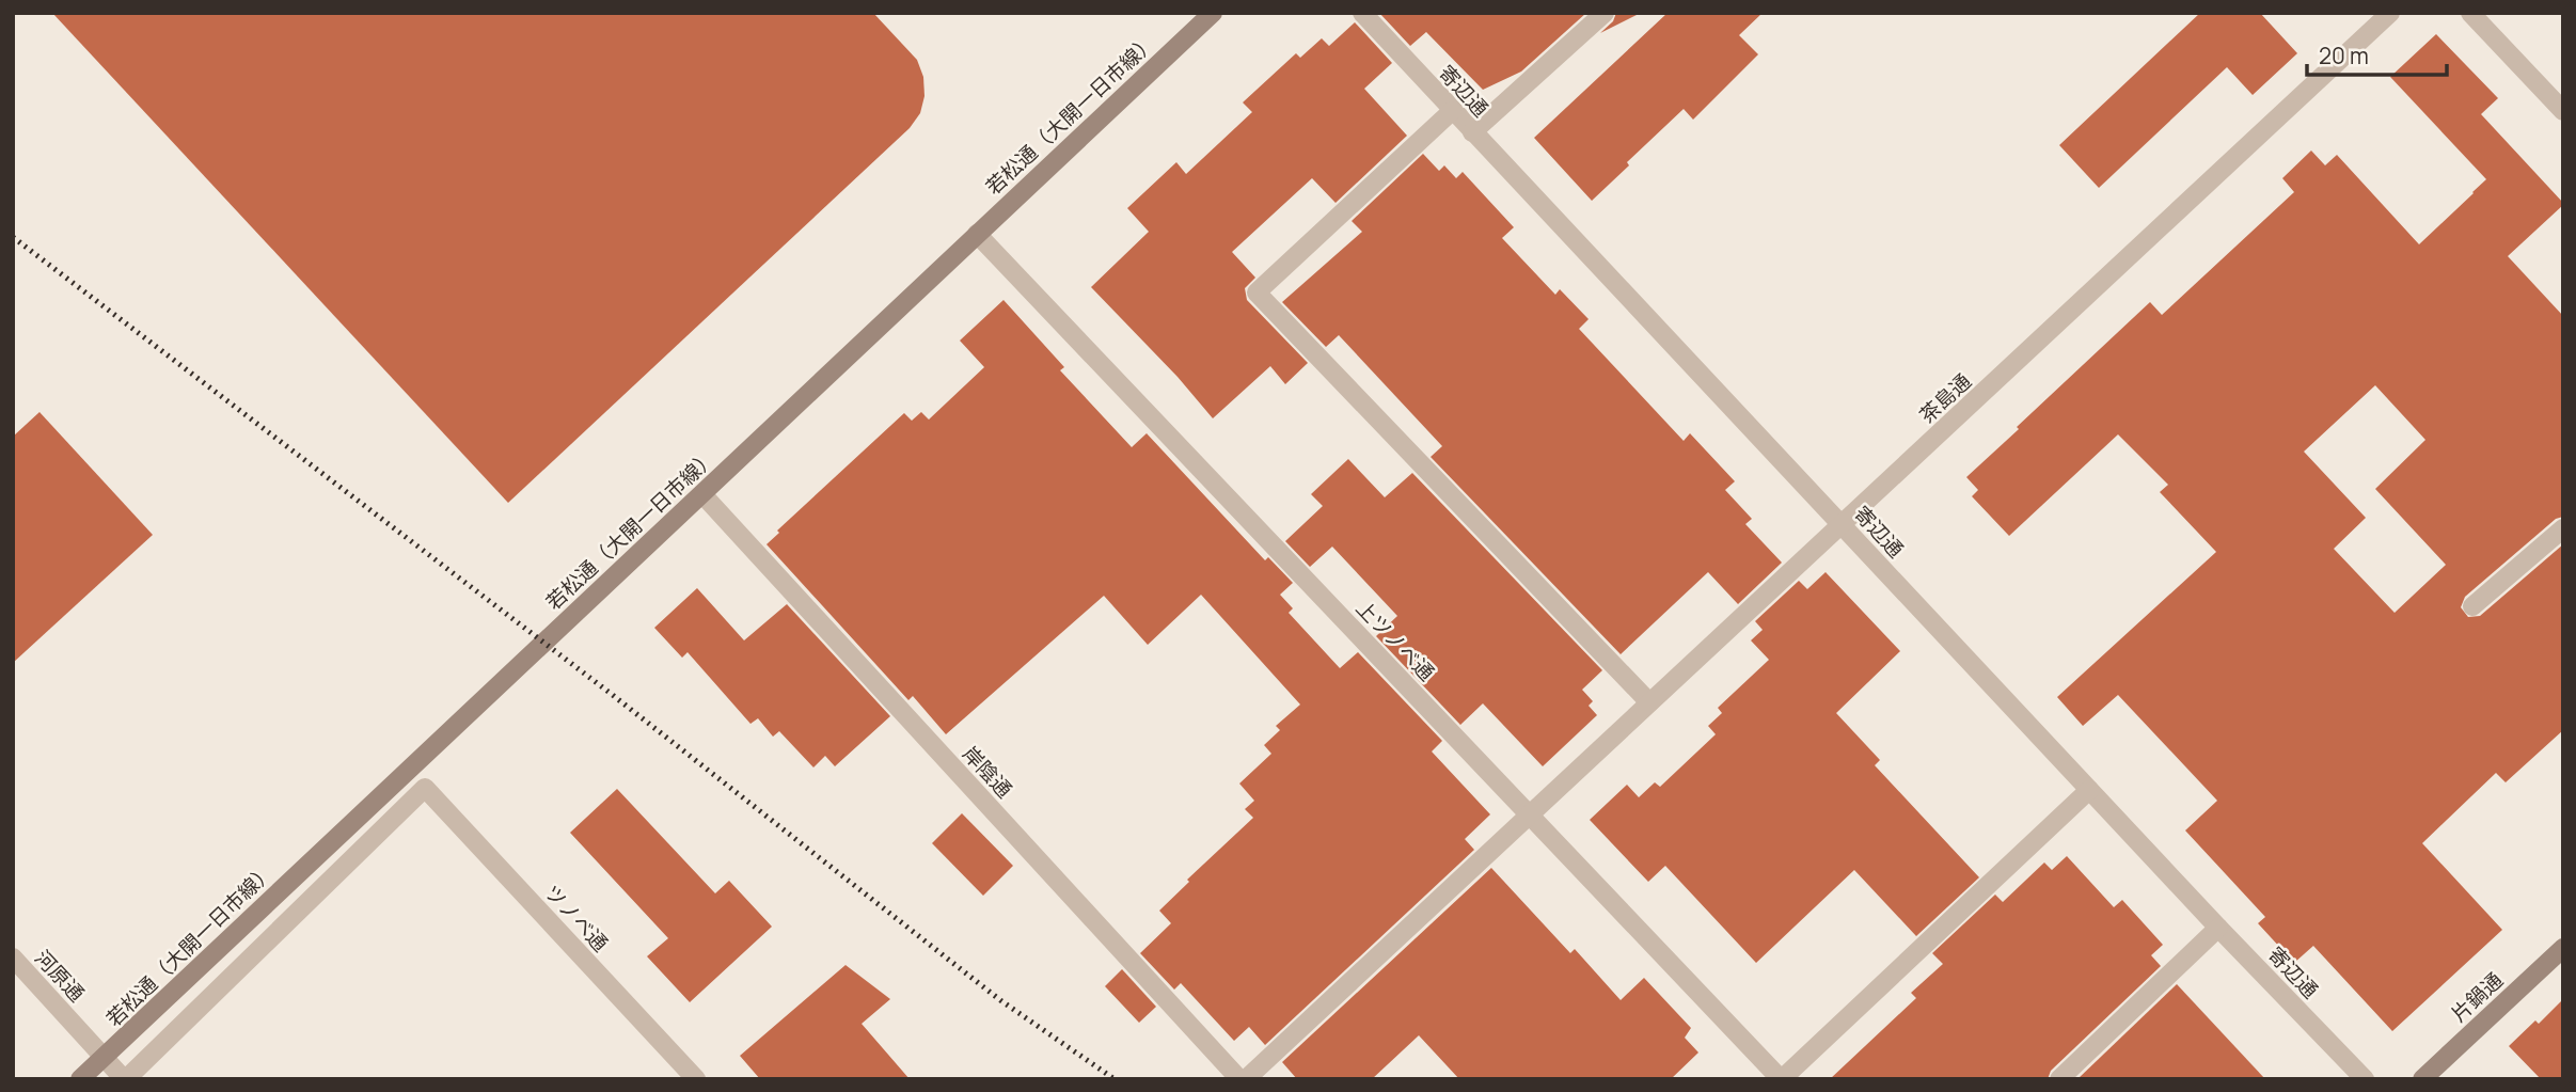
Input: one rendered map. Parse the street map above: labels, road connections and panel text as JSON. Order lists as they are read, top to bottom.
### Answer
{
  "streets": {
    "street": [
      "寄辺通",
      "若松通（大開一日市線）",
      "茶島通",
      "上ツノベ通",
      "岸陰通",
      "ツノベ通",
      "河原通",
      "片鍋通"
    ]
  },
  "crossings": [
    ["寄辺通", "茶島通"],
    ["若松通（大開一日市線）", "上ツノベ通"],
    ["若松通（大開一日市線）", "岸陰通"],
    ["若松通（大開一日市線）", "河原通"],
    ["茶島通", "上ツノベ通"],
    ["ツノベ通", "河原通"]
  ],
  "scale_bar": "20 m"
}
